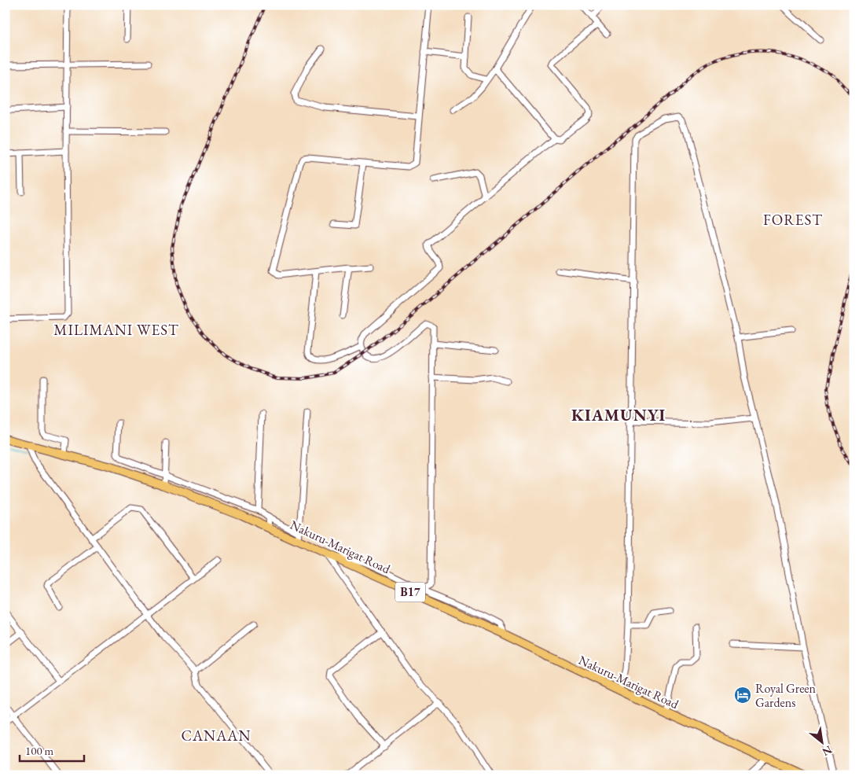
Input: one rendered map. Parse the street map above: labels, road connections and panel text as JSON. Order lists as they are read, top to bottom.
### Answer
{
  "streets": {
    "main road": ["Nakuru-Marigat Road", "B17"]
  },
  "districts": [
    "FOREST",
    "MILIMANI WEST",
    "KIAMUNYI",
    "CANAAN"
  ],
  "places": {
    "hotel": ["Royal Green Gardens"]
  },
  "scale_bar": "100 m",
  "north": "bottom right"
}
